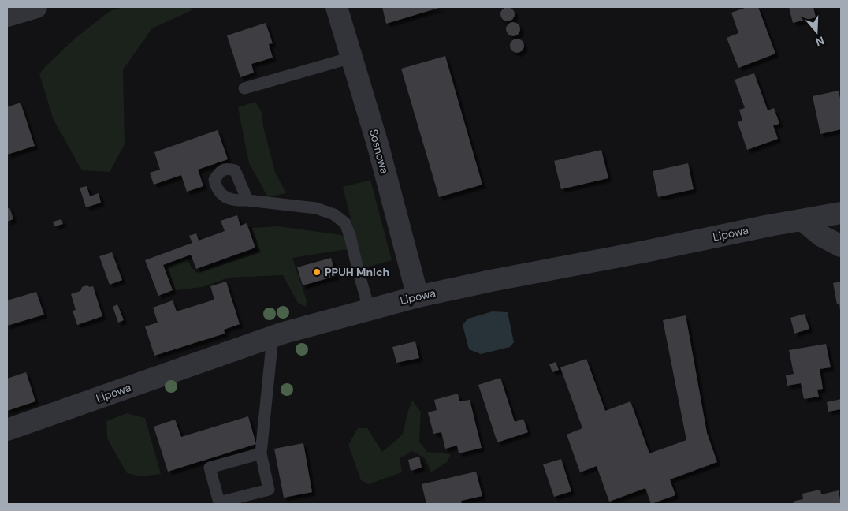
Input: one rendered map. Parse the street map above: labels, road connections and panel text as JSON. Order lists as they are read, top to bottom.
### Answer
{
  "streets": {
    "street": ["Sosnowa", "Lipowa"]
  },
  "crossings": [
    ["Sosnowa", "Lipowa"]
  ],
  "places": ["PPUH Mnich"],
  "north": "bottom"
}
